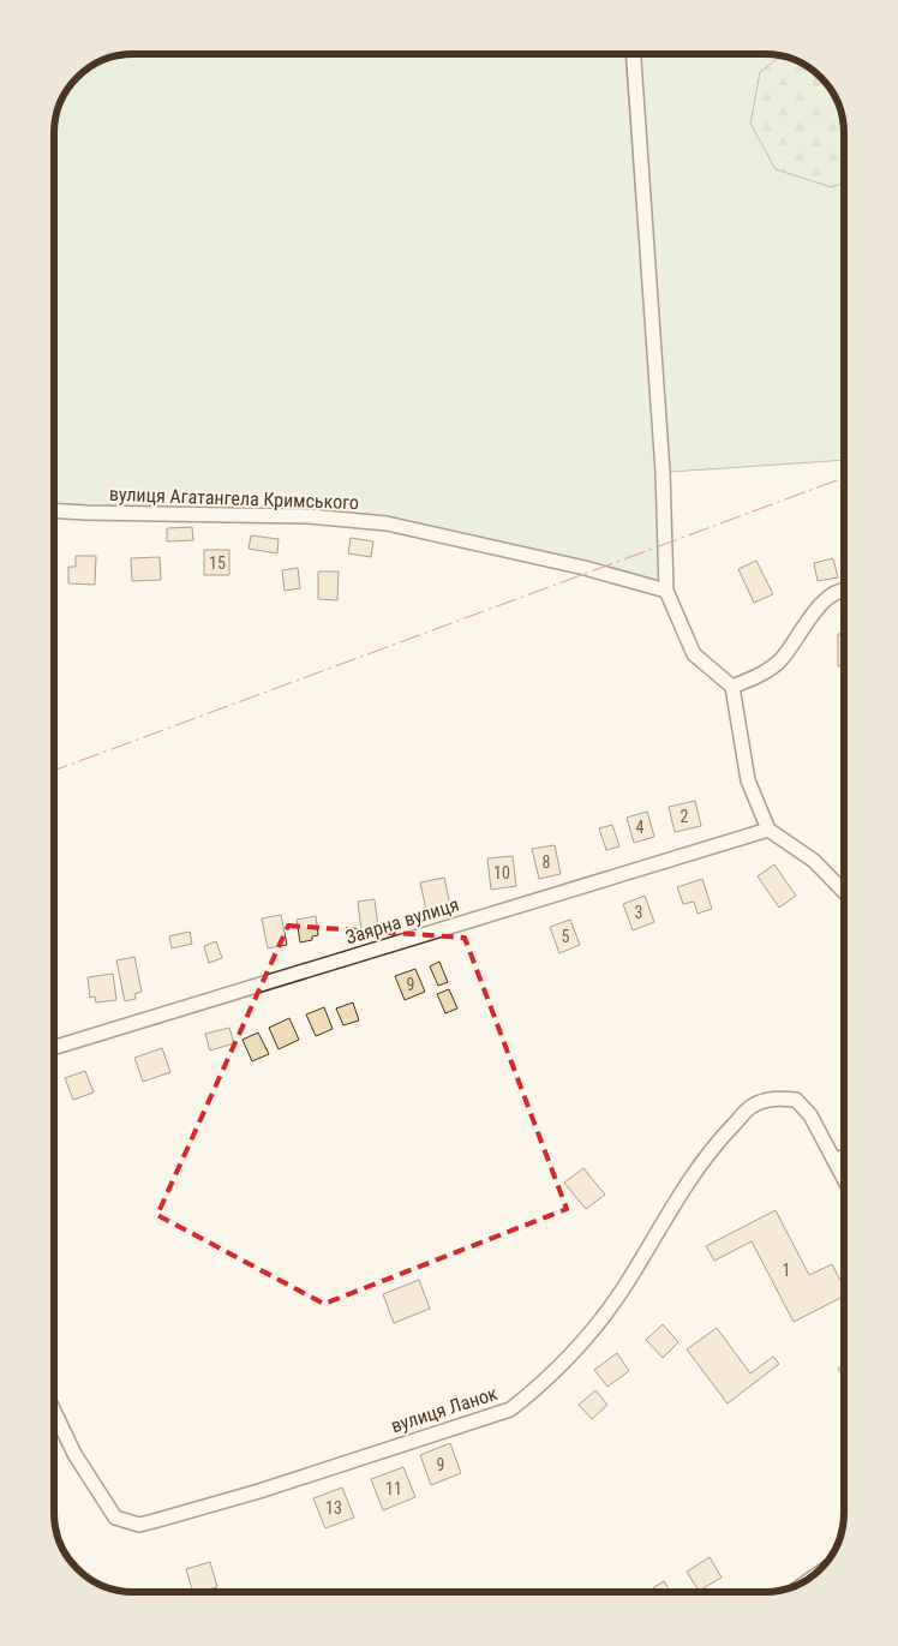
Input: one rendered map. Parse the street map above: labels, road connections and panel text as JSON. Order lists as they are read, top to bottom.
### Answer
{
  "streets": {
    "street": ["вулиця Агатангела Кримського", "Заярна вулиця", "вулиця Ланок"]
  },
  "house_numbers": [
    "15",
    "2",
    "4",
    "8",
    "10",
    "3",
    "5",
    "9",
    "1",
    "9",
    "11",
    "13"
  ]
}
